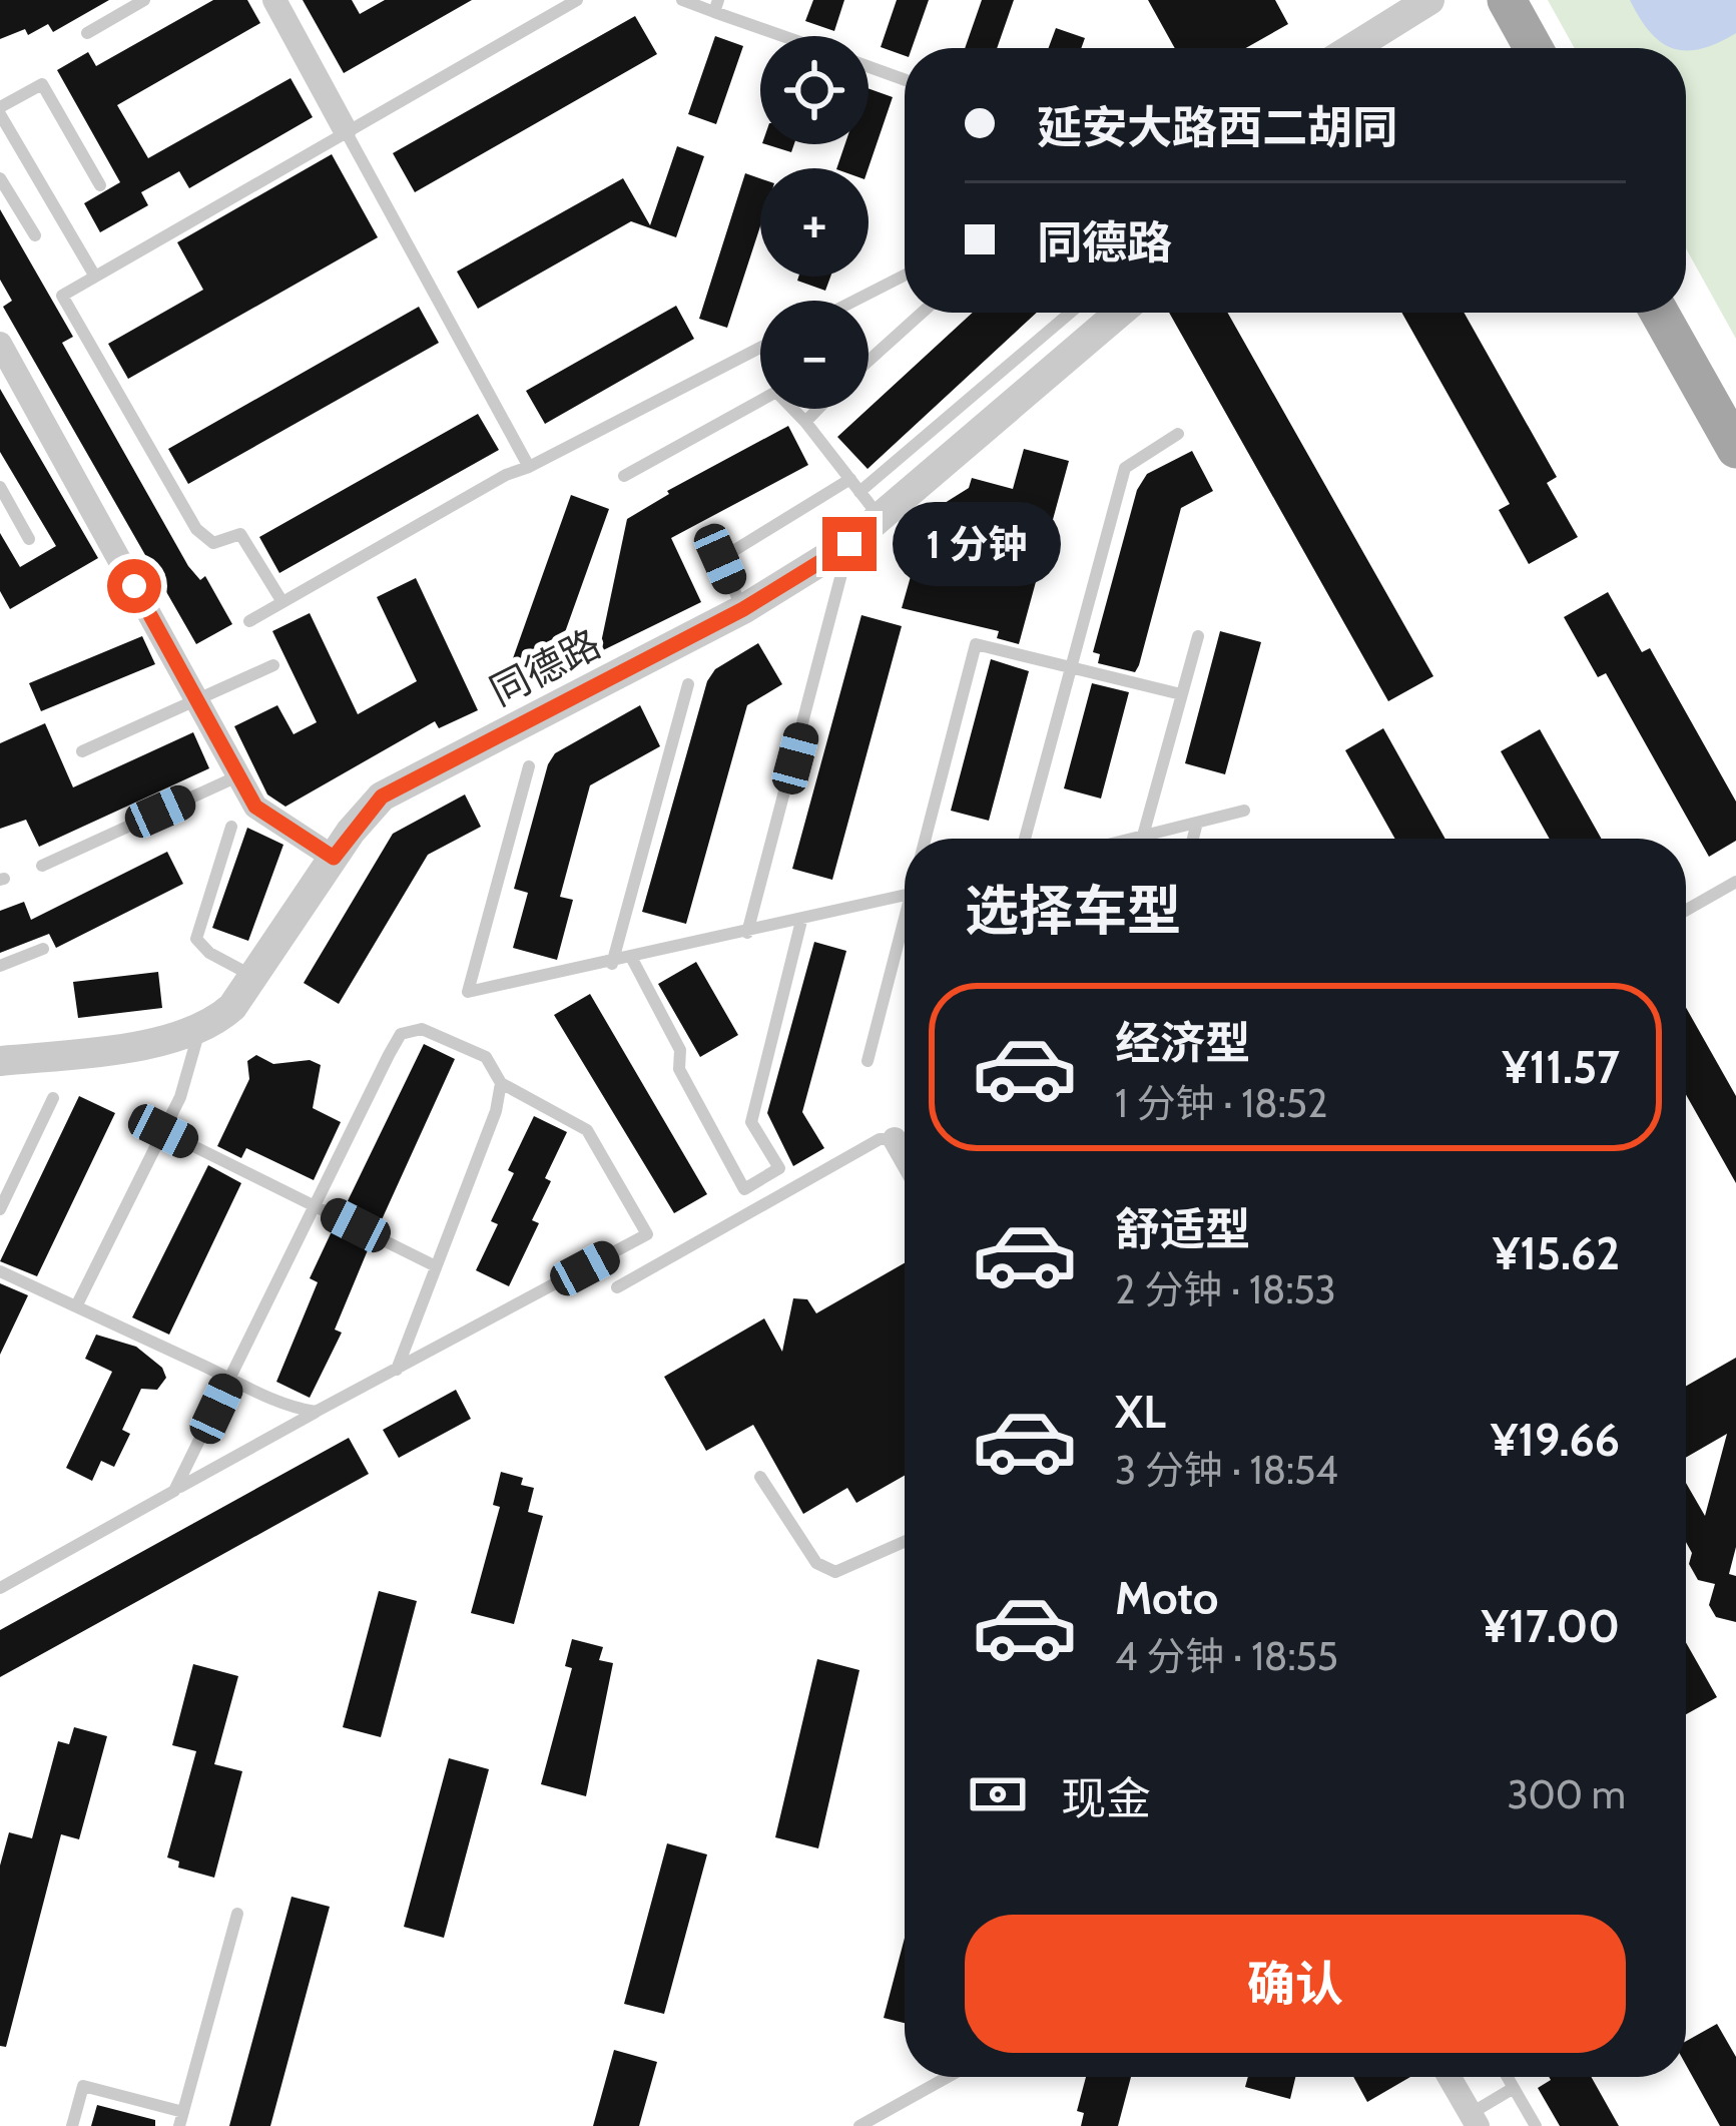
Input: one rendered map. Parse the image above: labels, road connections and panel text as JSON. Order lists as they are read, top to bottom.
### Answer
{
  "streets": {
    "street": ["同德路"]
  },
  "page": {
    "map_buttons": ["+", "−"],
    "banner": ["延安大路西二胡同", "同德路"],
    "bubble": "1 分钟",
    "heading": "选择车型",
    "list": [
      {
        "name": "经济型",
        "note": "1 分钟 · 18:52",
        "value": "¥11.57"
      },
      {
        "name": "舒适型",
        "note": "2 分钟 · 18:53",
        "value": "¥15.62"
      },
      {
        "name": "XL",
        "note": "3 分钟 · 18:54",
        "value": "¥19.66"
      },
      {
        "name": "Moto",
        "note": "4 分钟 · 18:55",
        "value": "¥17.00"
      }
    ],
    "pay": ["现金", "300 m"],
    "buttons": "确认"
  }
}
